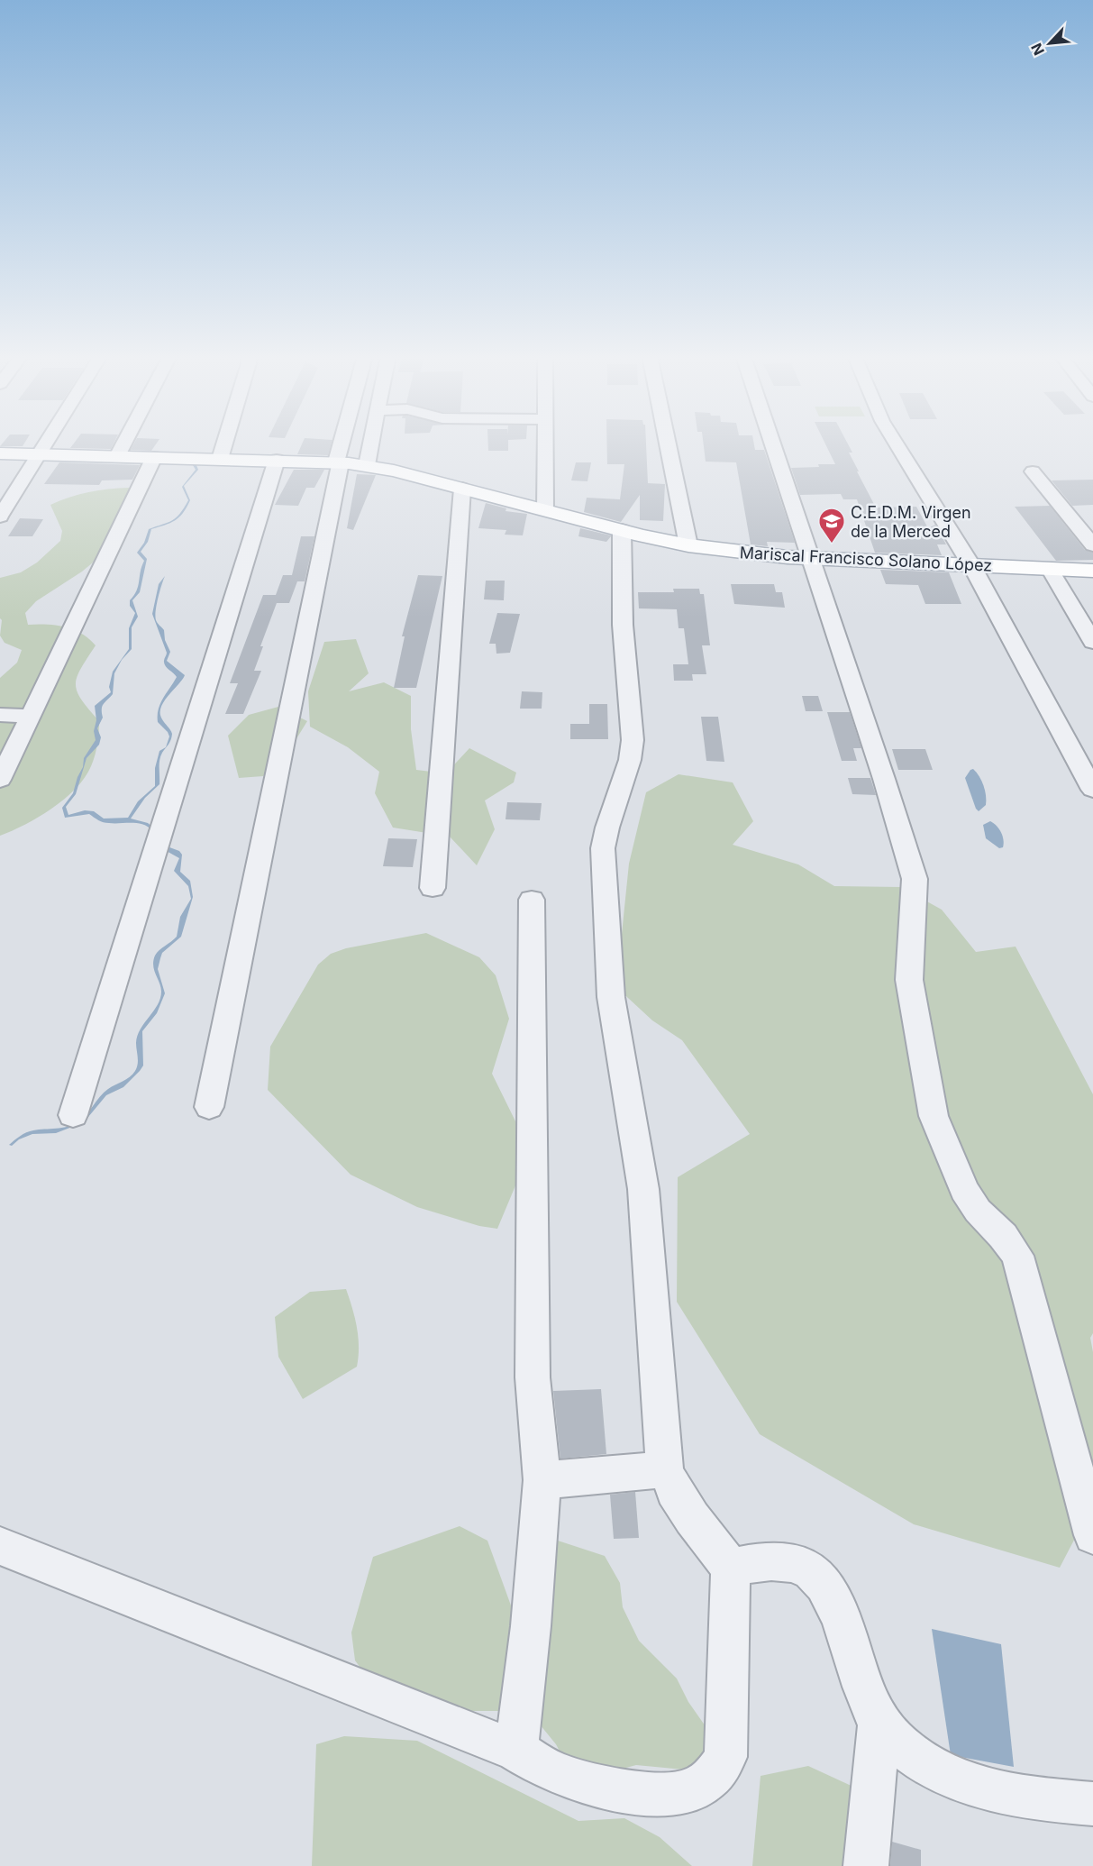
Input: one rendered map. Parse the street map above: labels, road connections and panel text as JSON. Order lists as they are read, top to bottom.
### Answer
{
  "streets": {
    "main road": ["Mariscal Francisco Solano López"]
  },
  "places": {
    "school or university": ["C.E.D.M. Virgen de la Merced"]
  },
  "north": "bottom left"
}
